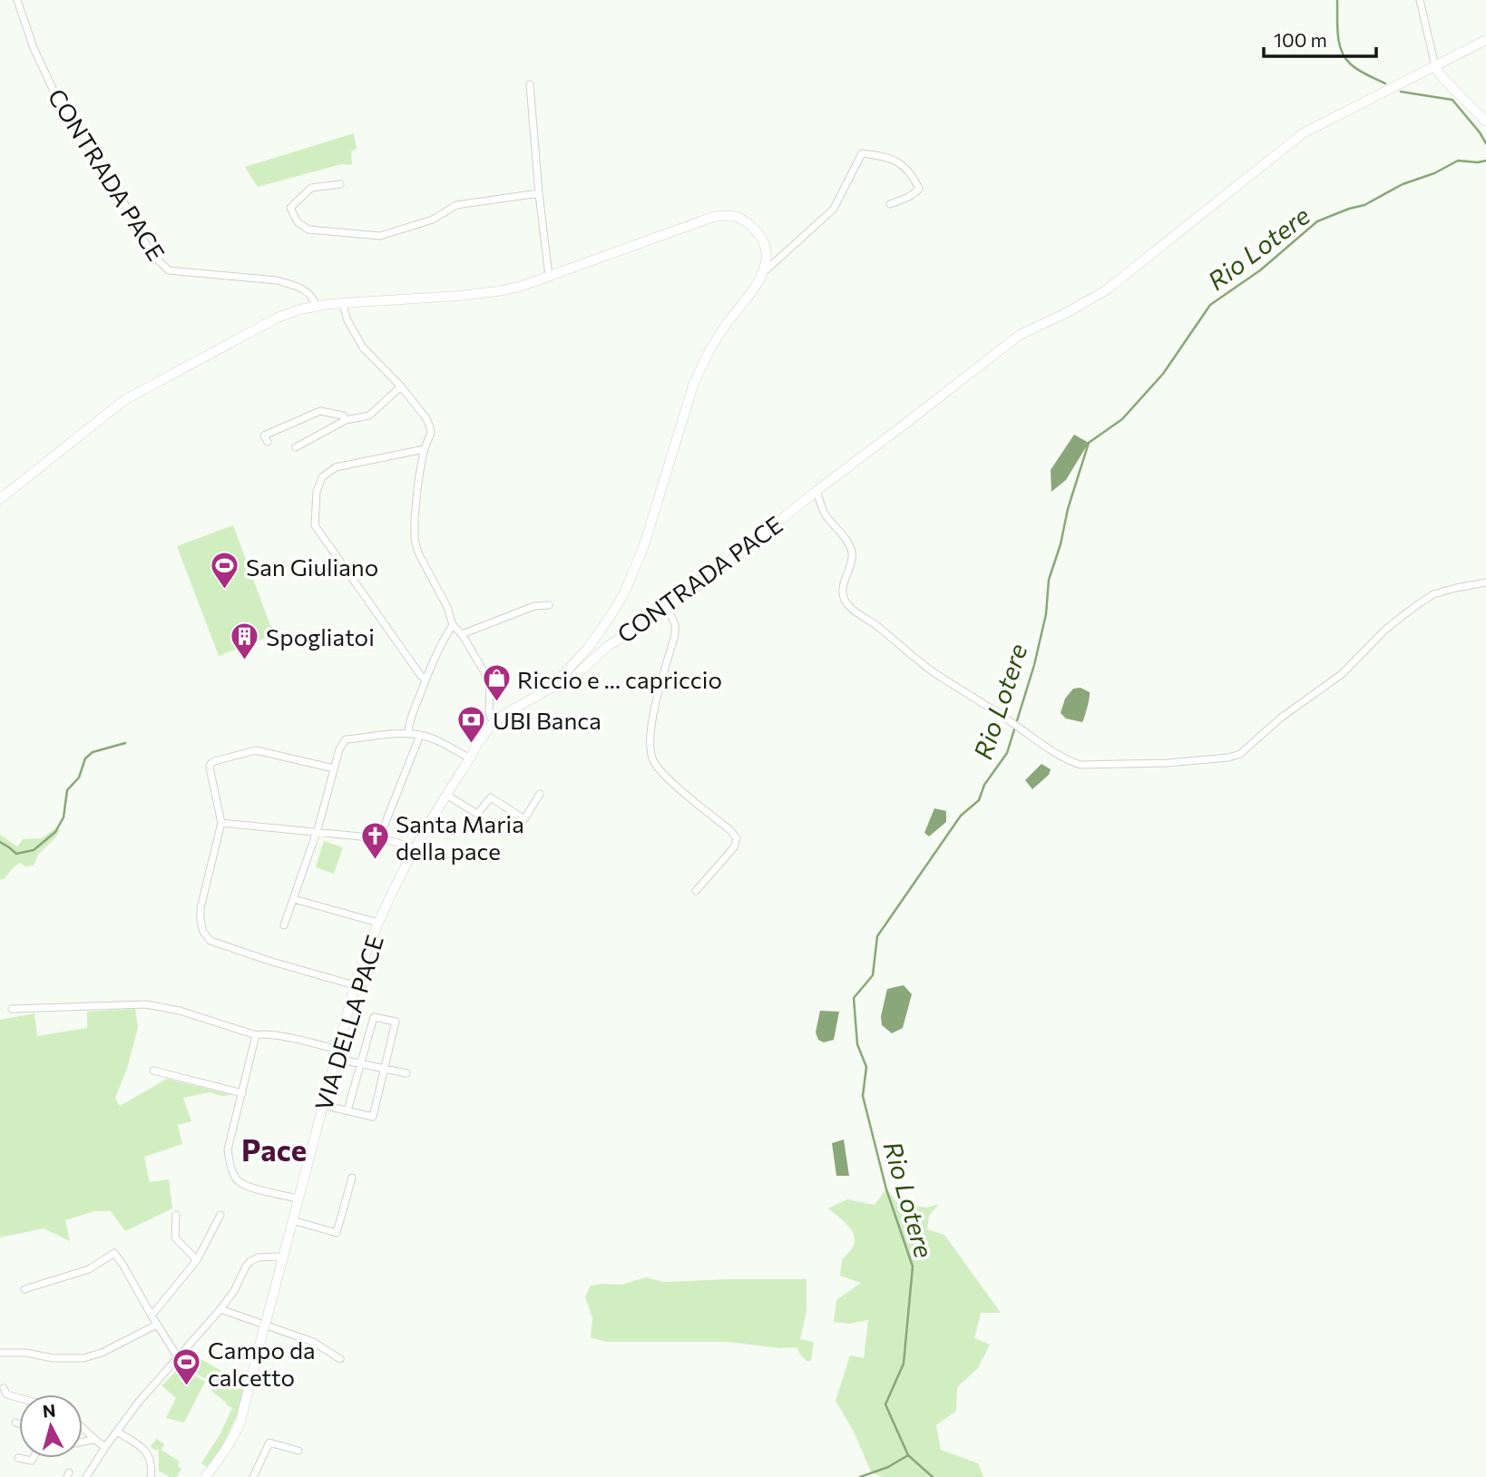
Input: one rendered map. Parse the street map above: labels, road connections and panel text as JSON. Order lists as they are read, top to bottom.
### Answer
{
  "streets": {
    "main road": ["CONTRADA PACE", "VIA DELLA PACE"]
  },
  "crossings": [
    ["CONTRADA PACE", "VIA DELLA PACE"]
  ],
  "districts": ["Pace"],
  "water": ["Rio Lotere"],
  "places": {
    "sports": ["San Giuliano", "Campo da calcetto"],
    "building": ["Spogliatoi"],
    "shop": ["Riccio e ... capriccio"],
    "bank": ["UBI Banca"],
    "church": ["Santa Maria della pace"]
  },
  "scale_bar": "100 m",
  "north": "top"
}
